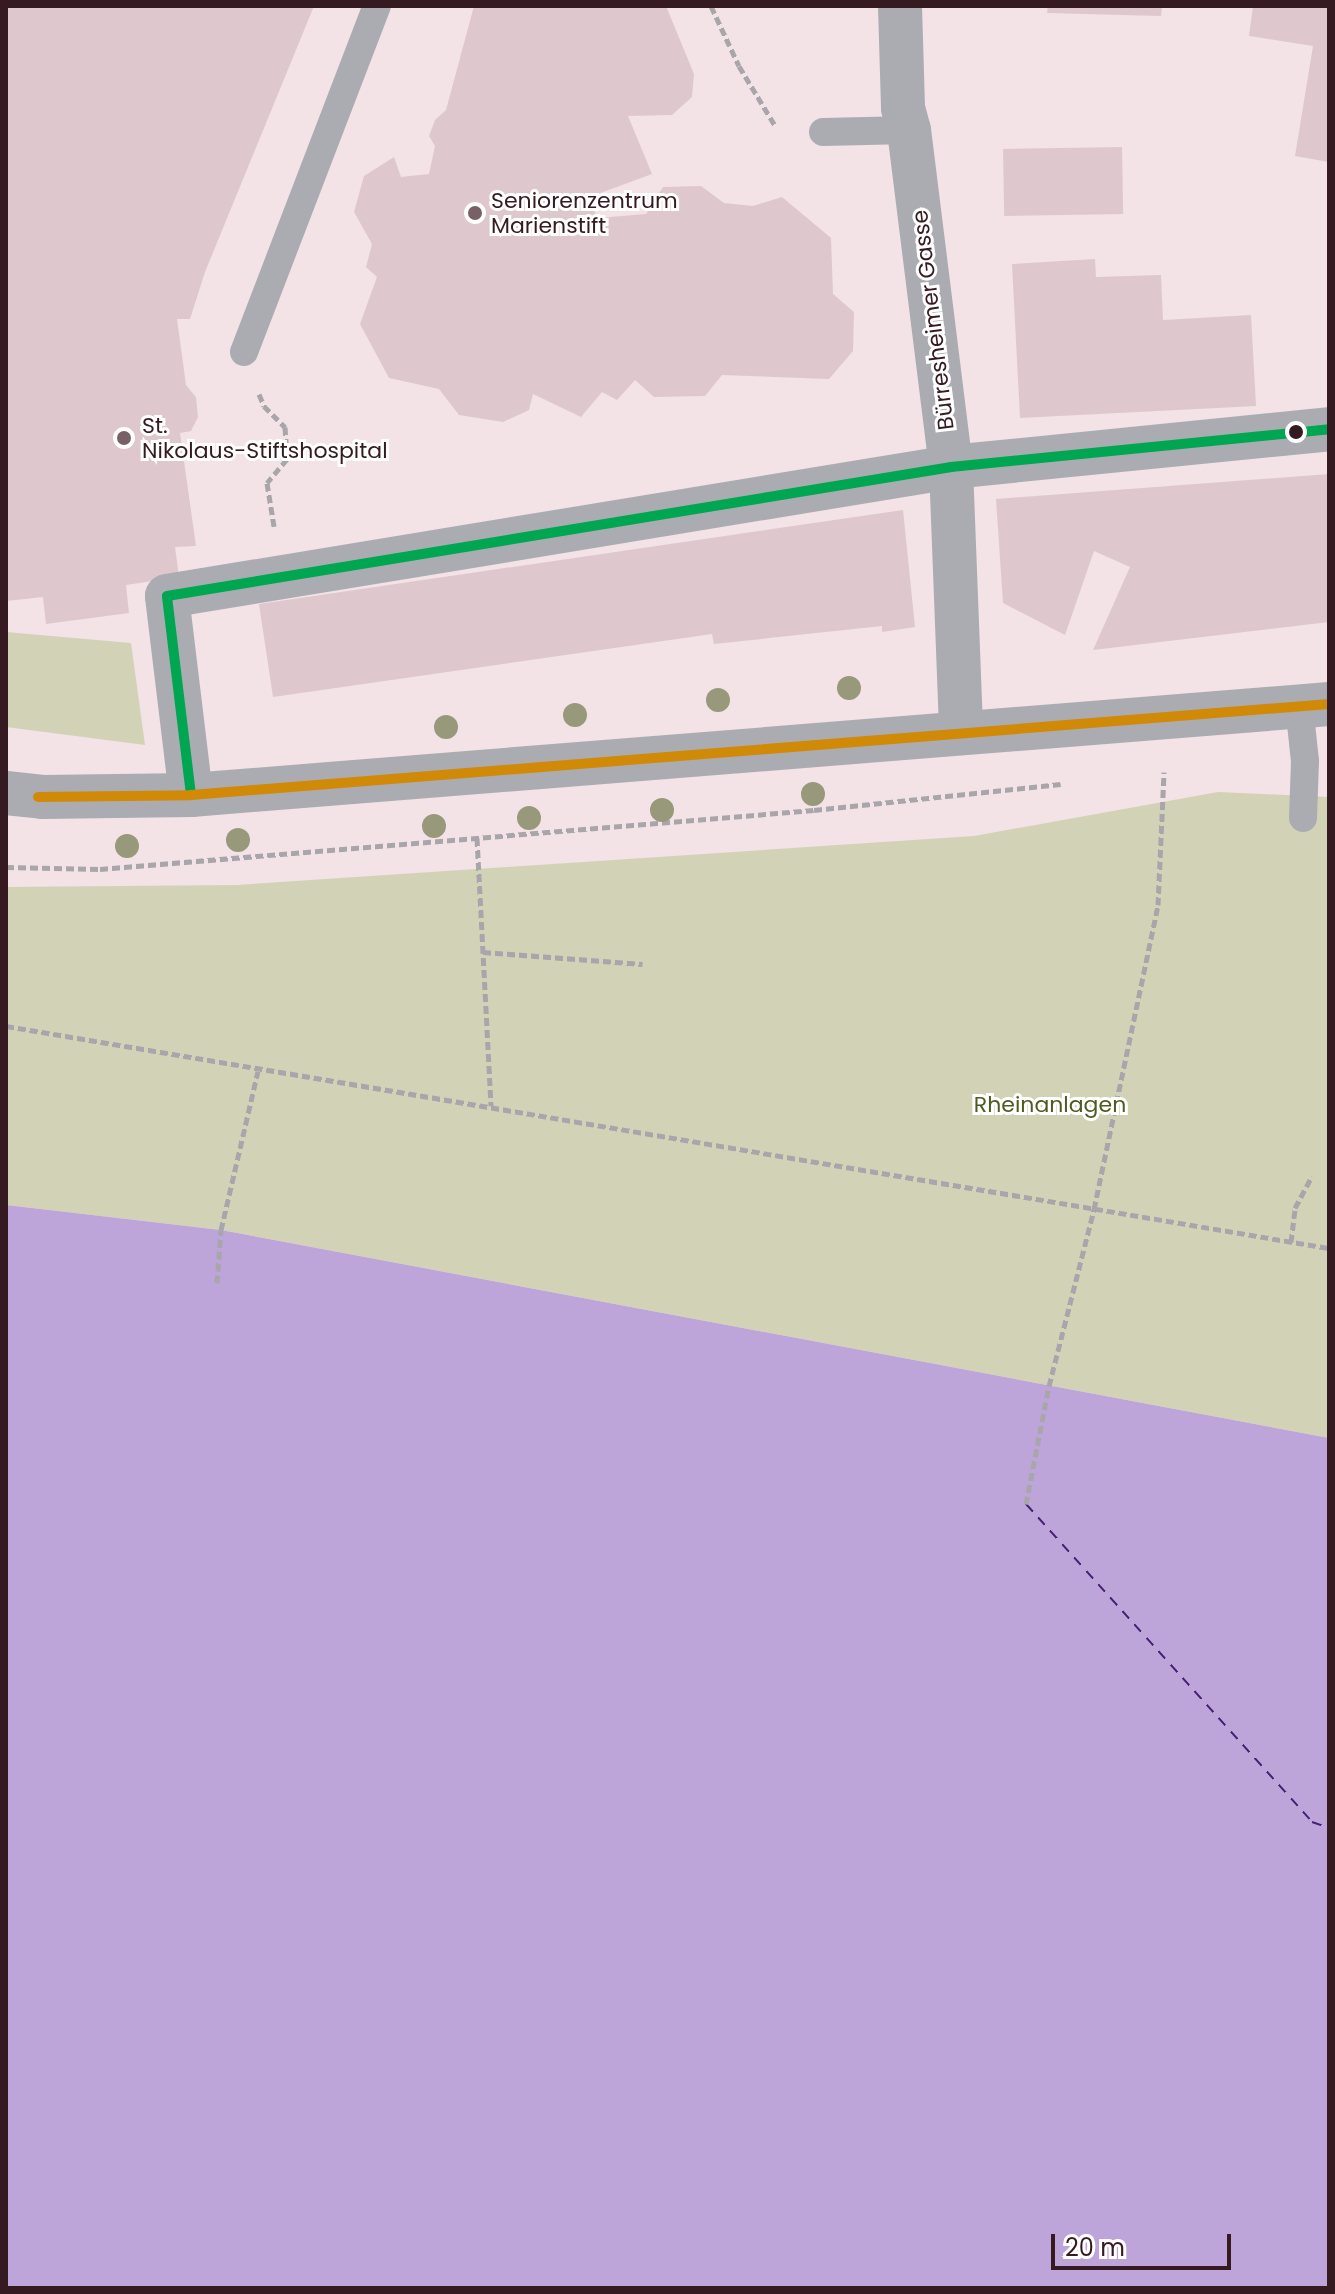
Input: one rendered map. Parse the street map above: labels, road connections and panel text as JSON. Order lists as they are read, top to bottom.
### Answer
{
  "streets": {
    "street": ["Bürresheimer Gasse"]
  },
  "parks": ["Rheinanlagen"],
  "places": ["Seniorenzentrum Marienstift", "St. Nikolaus-Stiftshospital"],
  "scale_bar": "20 m"
}
